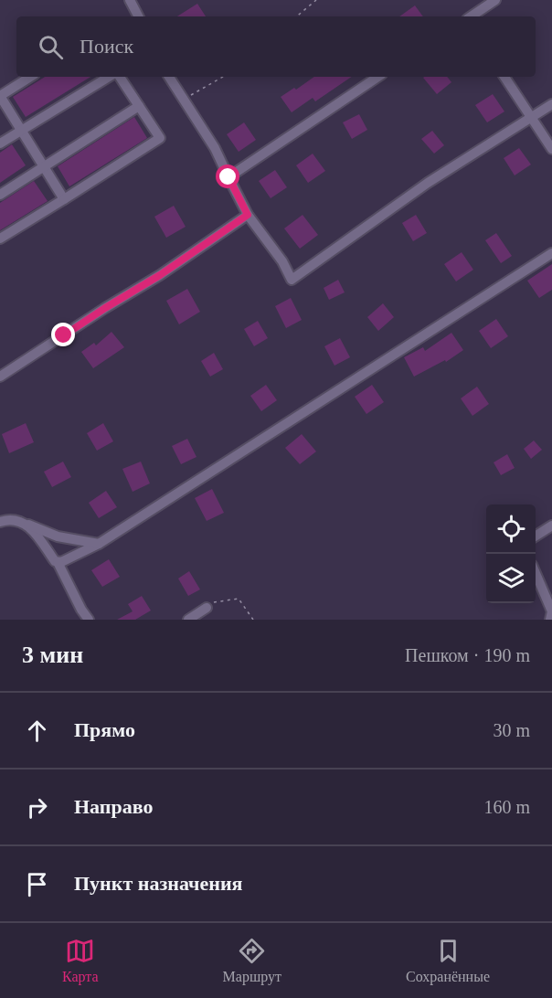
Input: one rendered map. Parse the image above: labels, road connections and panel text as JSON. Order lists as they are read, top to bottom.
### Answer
{
  "page": {
    "search": "Поиск",
    "heading": ["3 мин", "Пешком · 190 m"],
    "list": [
      ["Прямо", "30 m"],
      ["Направо", "160 m"],
      "Пункт назначения"
    ],
    "nav": ["Карта", "Маршрут", "Сохранённые"]
  }
}
